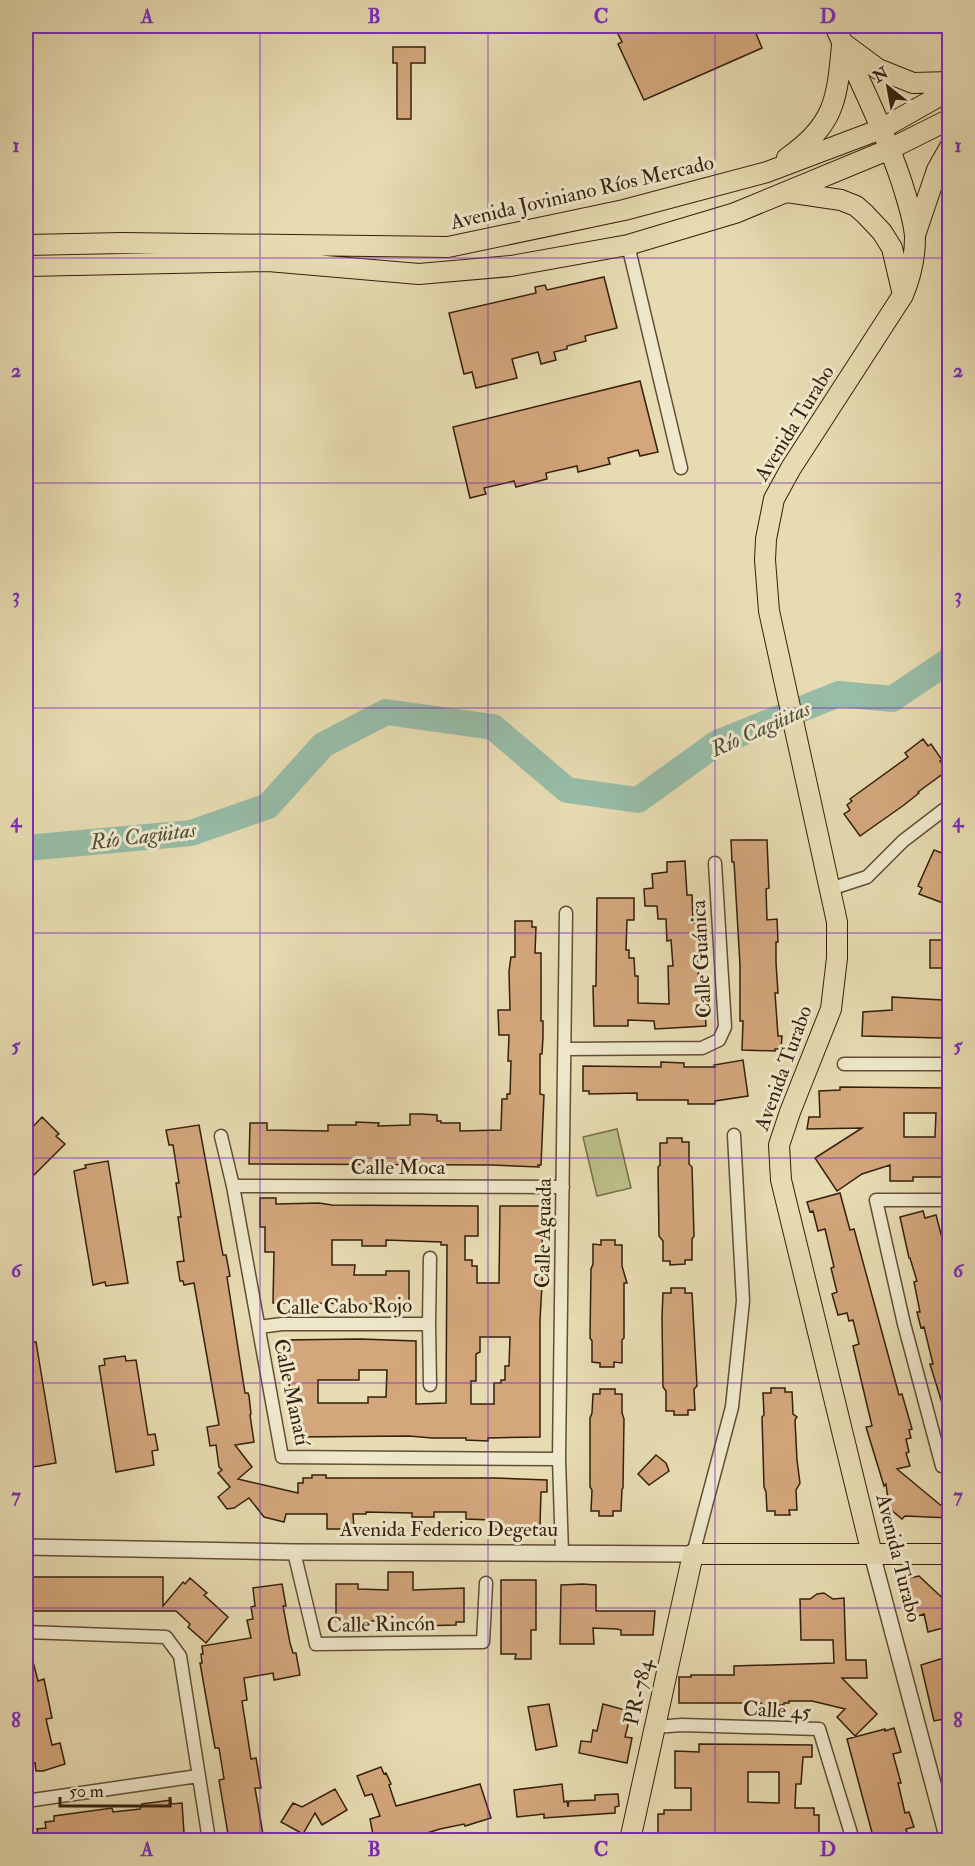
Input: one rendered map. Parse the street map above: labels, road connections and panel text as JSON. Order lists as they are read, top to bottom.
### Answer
{
  "streets": {
    "main road": [
      "Avenida Joviniano Ríos Mercado",
      "Avenida Turabo",
      "Avenida Federico Degetau",
      "PR-784"
    ],
    "street": [
      "Calle Guánica",
      "Calle Moca",
      "Calle Aguada",
      "Calle Cabo Rojo",
      "Calle Manatí",
      "Calle Rincón",
      "Calle 45"
    ]
  },
  "crossings": [
    ["Avenida Joviniano Ríos Mercado", "Avenida Turabo"],
    ["Avenida Turabo", "Avenida Federico Degetau"],
    ["Calle Guánica", "Calle Aguada"],
    ["Calle Moca", "Calle Aguada"],
    ["Calle Moca", "Calle Manatí"],
    ["Calle Aguada", "Calle Manatí"],
    ["Calle Aguada", "Avenida Federico Degetau"],
    ["Calle Cabo Rojo", "Calle Manatí"],
    ["Avenida Federico Degetau", "Calle Rincón"],
    ["Avenida Federico Degetau", "PR-784"],
    ["PR-784", "Calle 45"]
  ],
  "water": ["Río Cagüitas"],
  "scale_bar": "50 m",
  "north": "top left",
  "grid": {
    "columns": [
      "A",
      "B",
      "C",
      "D"
    ],
    "rows": [
      "1",
      "2",
      "3",
      "4",
      "5",
      "6",
      "7",
      "8"
    ]
  }
}
